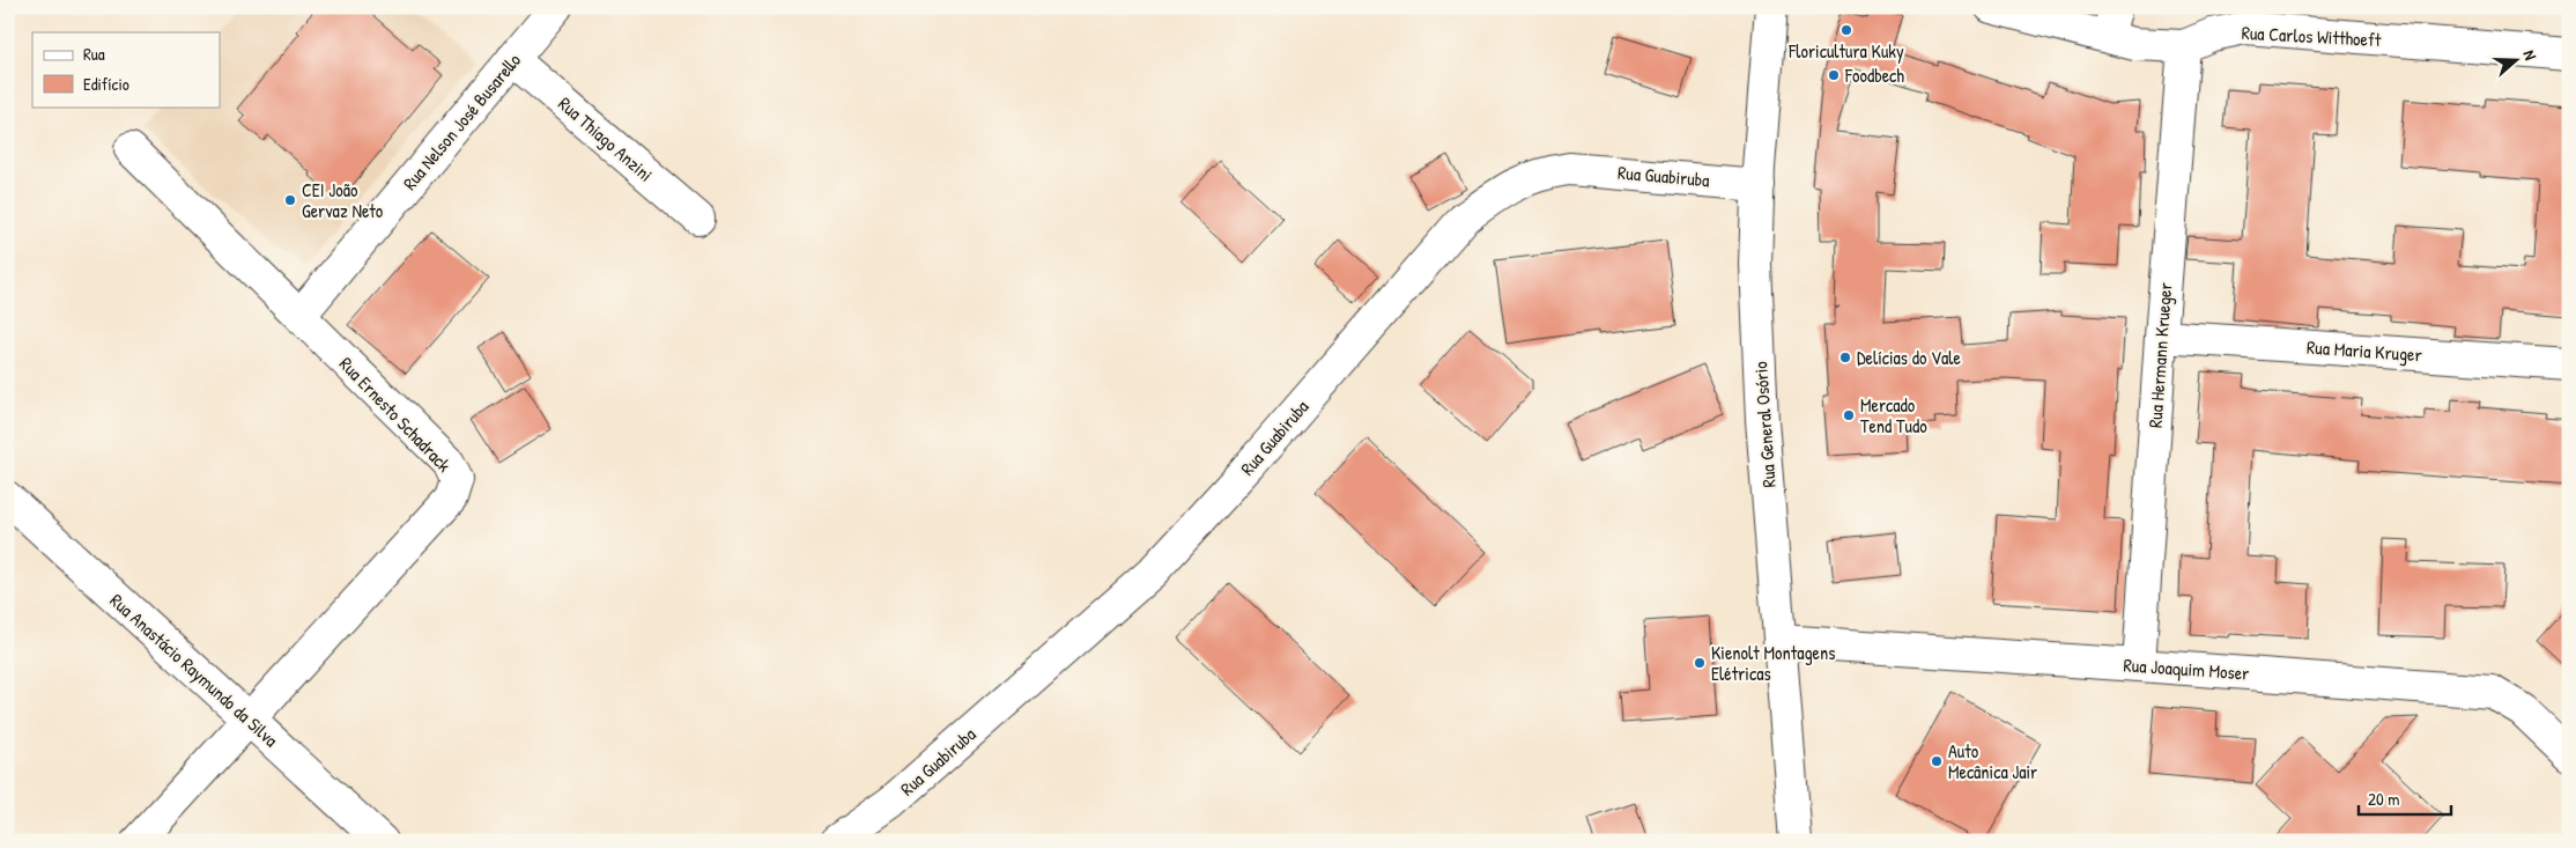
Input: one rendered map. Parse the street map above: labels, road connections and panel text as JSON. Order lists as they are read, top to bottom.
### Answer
{
  "streets": {
    "street": [
      "Rua Carlos Witthoeft",
      "Rua Nelson José Busarello",
      "Rua Thiago Anzini",
      "Rua Guabiruba",
      "Rua Maria Kruger",
      "Rua Hermann Krueger",
      "Rua Ernesto Schadrack",
      "Rua General Osório",
      "Rua Joaquim Moser",
      "Rua Anastácio Raymundo da Silva"
    ]
  },
  "crossings": [
    ["Rua Carlos Witthoeft", "Rua Hermann Krueger"],
    ["Rua Nelson José Busarello", "Rua Thiago Anzini"],
    ["Rua Nelson José Busarello", "Rua Ernesto Schadrack"],
    ["Rua Guabiruba", "Rua General Osório"],
    ["Rua Maria Kruger", "Rua Hermann Krueger"],
    ["Rua Hermann Krueger", "Rua Joaquim Moser"],
    ["Rua Ernesto Schadrack", "Rua Anastácio Raymundo da Silva"],
    ["Rua General Osório", "Rua Joaquim Moser"]
  ],
  "places": [
    "Floricultura Kuky",
    "Foodbech",
    "CEI João Gervaz Neto",
    "Delícias do Vale",
    "Mercado Tend Tudo",
    "Kienolt Montagens Elétricas",
    "Auto Mecânica Jair"
  ],
  "legend": ["Rua", "Edifício"],
  "scale_bar": "20 m",
  "north": "right"
}
